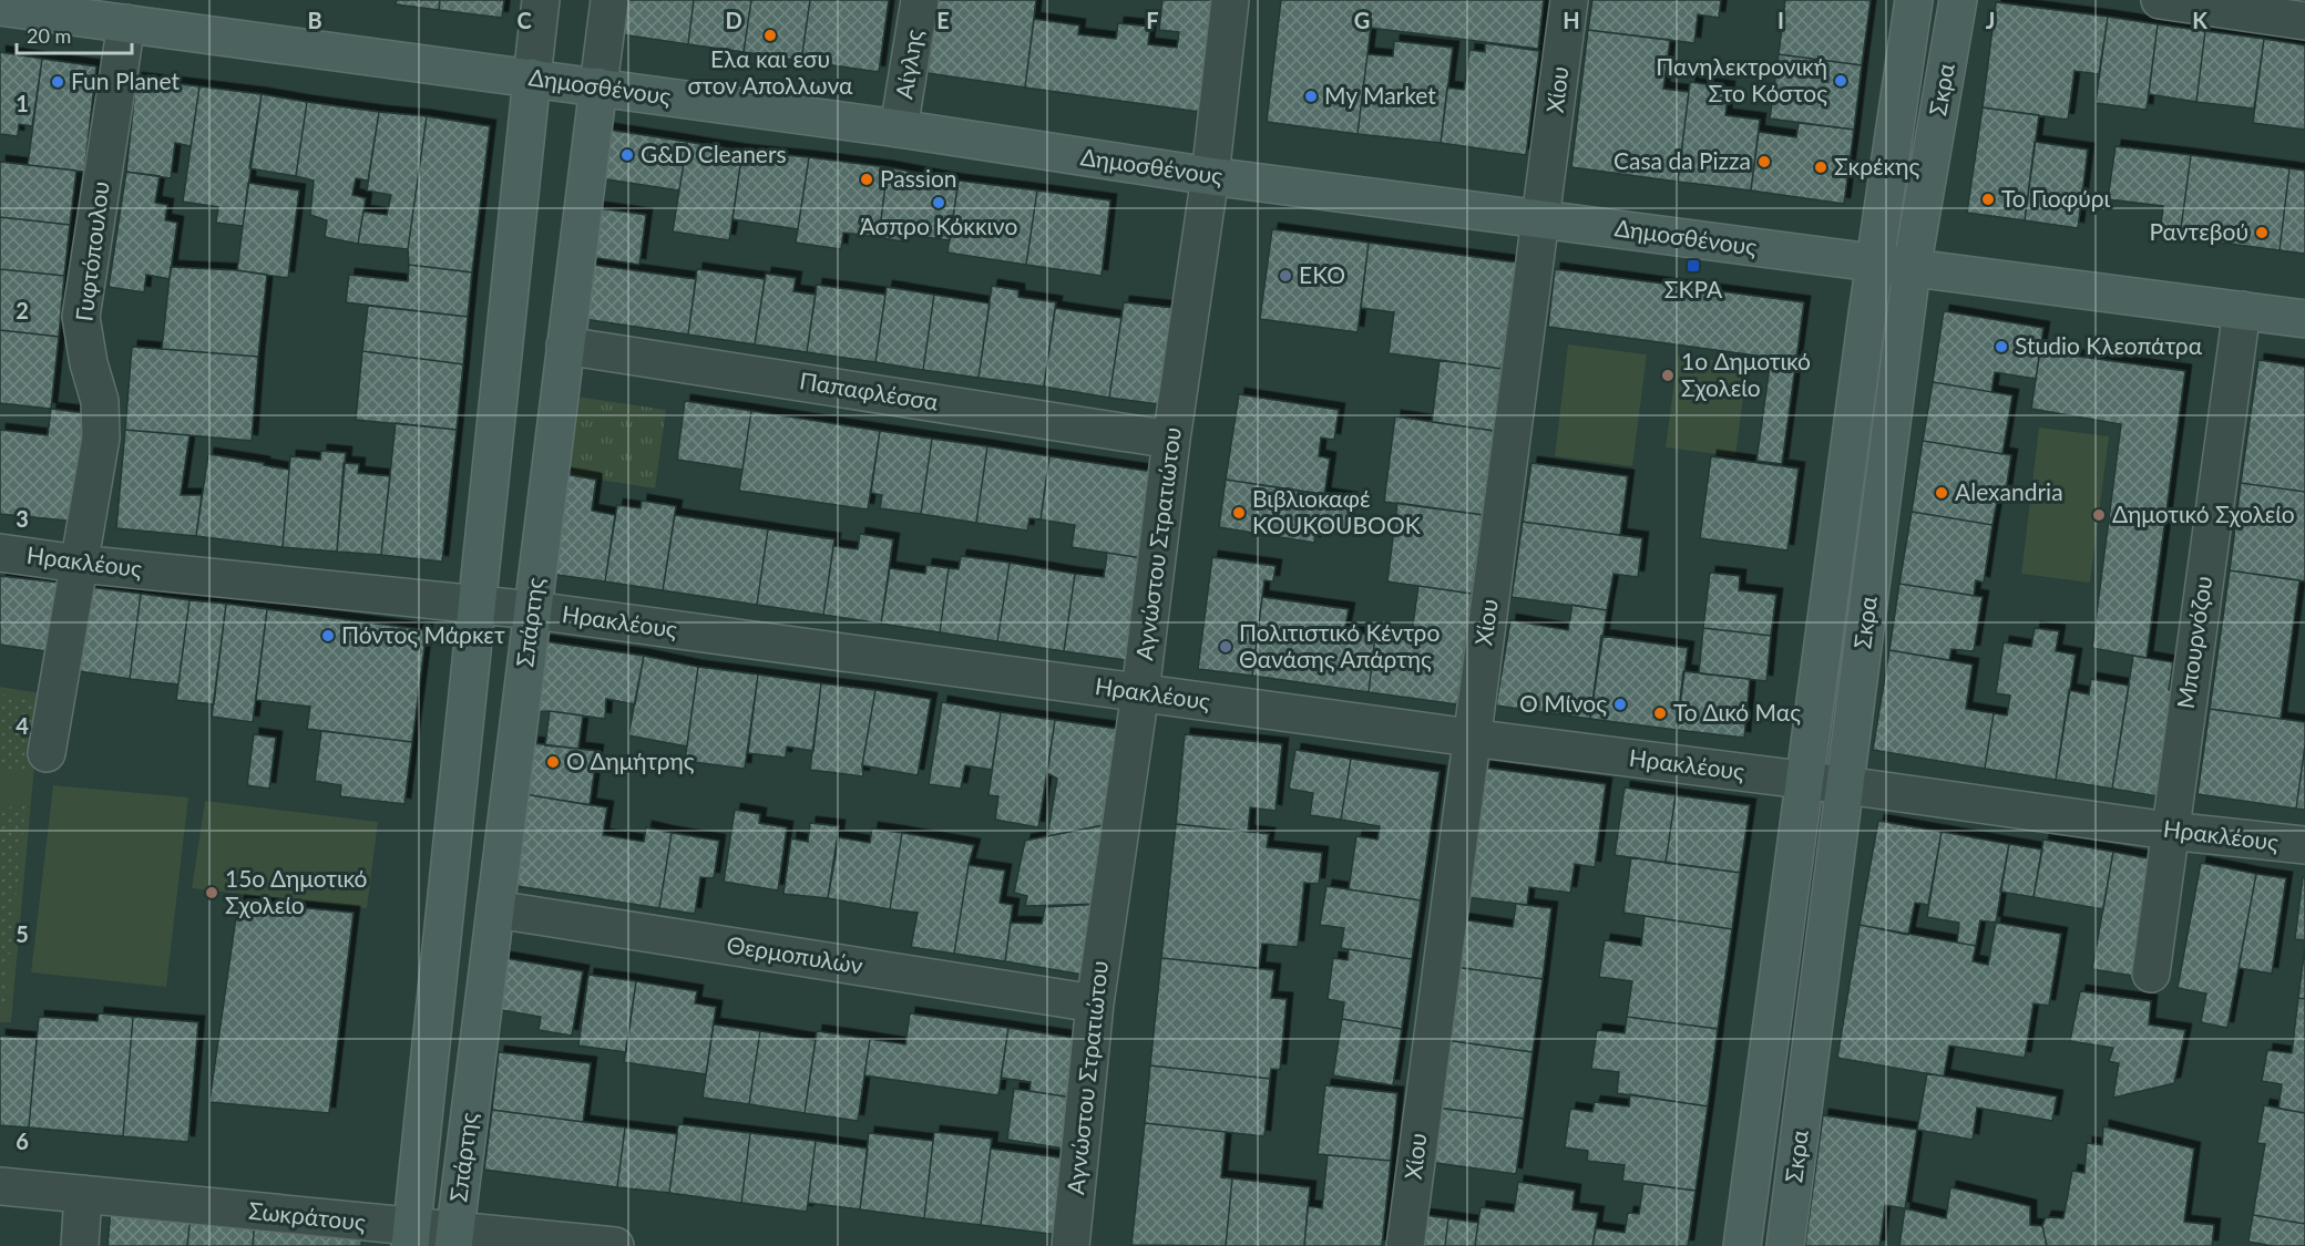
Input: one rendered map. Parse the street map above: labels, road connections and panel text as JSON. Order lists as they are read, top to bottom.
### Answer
{
  "streets": {
    "street": [
      "Αίγλης",
      "Δημοσθένους",
      "Χίου",
      "Σκρα",
      "Γυφτόπουλου",
      "Παπαφλέσσα",
      "Αγνώστου Στρατιώτου",
      "Ηρακλέους",
      "Σπάρτης",
      "Μπουρνόζου",
      "Θερμοπυλών",
      "Σωκράτους"
    ]
  },
  "crossings": [
    ["Αίγλης", "Δημοσθένους"],
    ["Δημοσθένους", "Χίου"],
    ["Δημοσθένους", "Σκρα"],
    ["Δημοσθένους", "Γυφτόπουλου"],
    ["Δημοσθένους", "Αγνώστου Στρατιώτου"],
    ["Δημοσθένους", "Σπάρτης"],
    ["Δημοσθένους", "Μπουρνόζου"],
    ["Χίου", "Ηρακλέους"],
    ["Σκρα", "Ηρακλέους"],
    ["Γυφτόπουλου", "Ηρακλέους"],
    ["Παπαφλέσσα", "Αγνώστου Στρατιώτου"],
    ["Παπαφλέσσα", "Σπάρτης"],
    ["Αγνώστου Στρατιώτου", "Ηρακλέους"],
    ["Αγνώστου Στρατιώτου", "Θερμοπυλών"],
    ["Ηρακλέους", "Σπάρτης"],
    ["Ηρακλέους", "Μπουρνόζου"],
    ["Σπάρτης", "Θερμοπυλών"],
    ["Σπάρτης", "Σωκράτους"]
  ],
  "places": {
    "other": [
      "Ελα και εσυ στον Απολλωνα",
      "Πανηλεκτρονική Στο Κόστος",
      "Fun Planet",
      "My Market",
      "G&D Cleaners",
      "Casa da Pizza",
      "Σκρέκης",
      "Passion",
      "Το Γιοφύρι",
      "Άσπρο Κόκκινο",
      "Ραντεβού",
      "EKO",
      "Studio Κλεοπάτρα",
      "1o Δημοτικό Σχολείο",
      "Alexandria",
      "Βιβλιοκαφέ KOUKOUBOOK",
      "Δημοτικό Σχολείο",
      "Πόντος Μάρκετ",
      "Πολιτιστικό Κέντρο Θανάσης Απάρτης",
      "Ο Μίνος",
      "Το Δικό Μας",
      "Ο Δημήτρης",
      "15ο Δημοτικό Σχολείο"
    ],
    "transit": ["ΣΚΡΑ"]
  },
  "scale_bar": "20 m",
  "grid": {
    "columns": [
      "B",
      "C",
      "D",
      "E",
      "F",
      "G",
      "H",
      "I",
      "J",
      "K"
    ],
    "rows": [
      "1",
      "2",
      "3",
      "4",
      "5",
      "6"
    ]
  }
}
